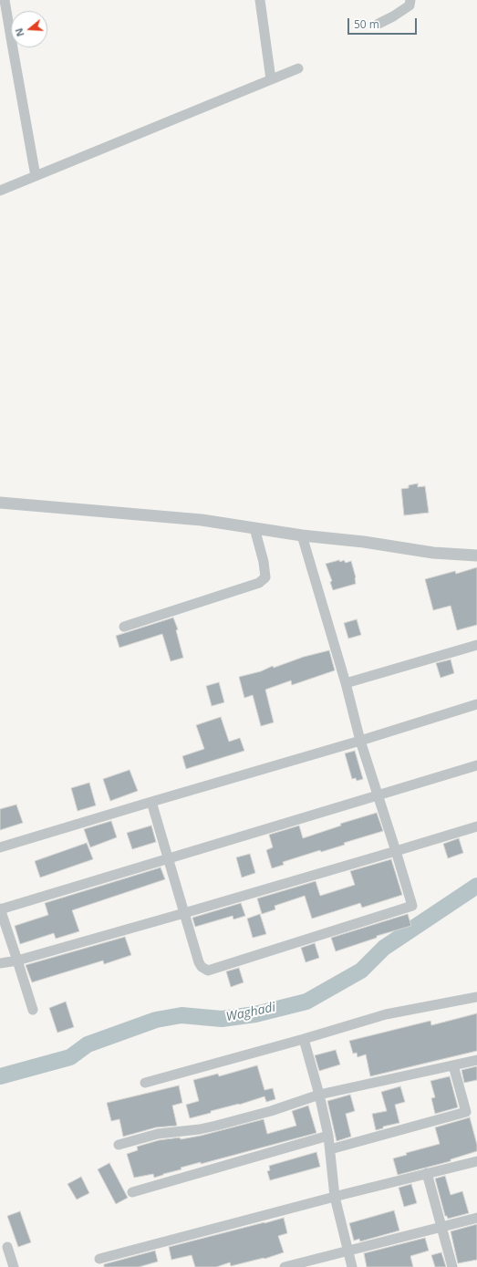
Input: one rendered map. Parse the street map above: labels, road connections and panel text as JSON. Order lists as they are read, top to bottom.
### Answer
{
  "water": ["Waghadi"],
  "scale_bar": "50 m",
  "north": "left"
}
